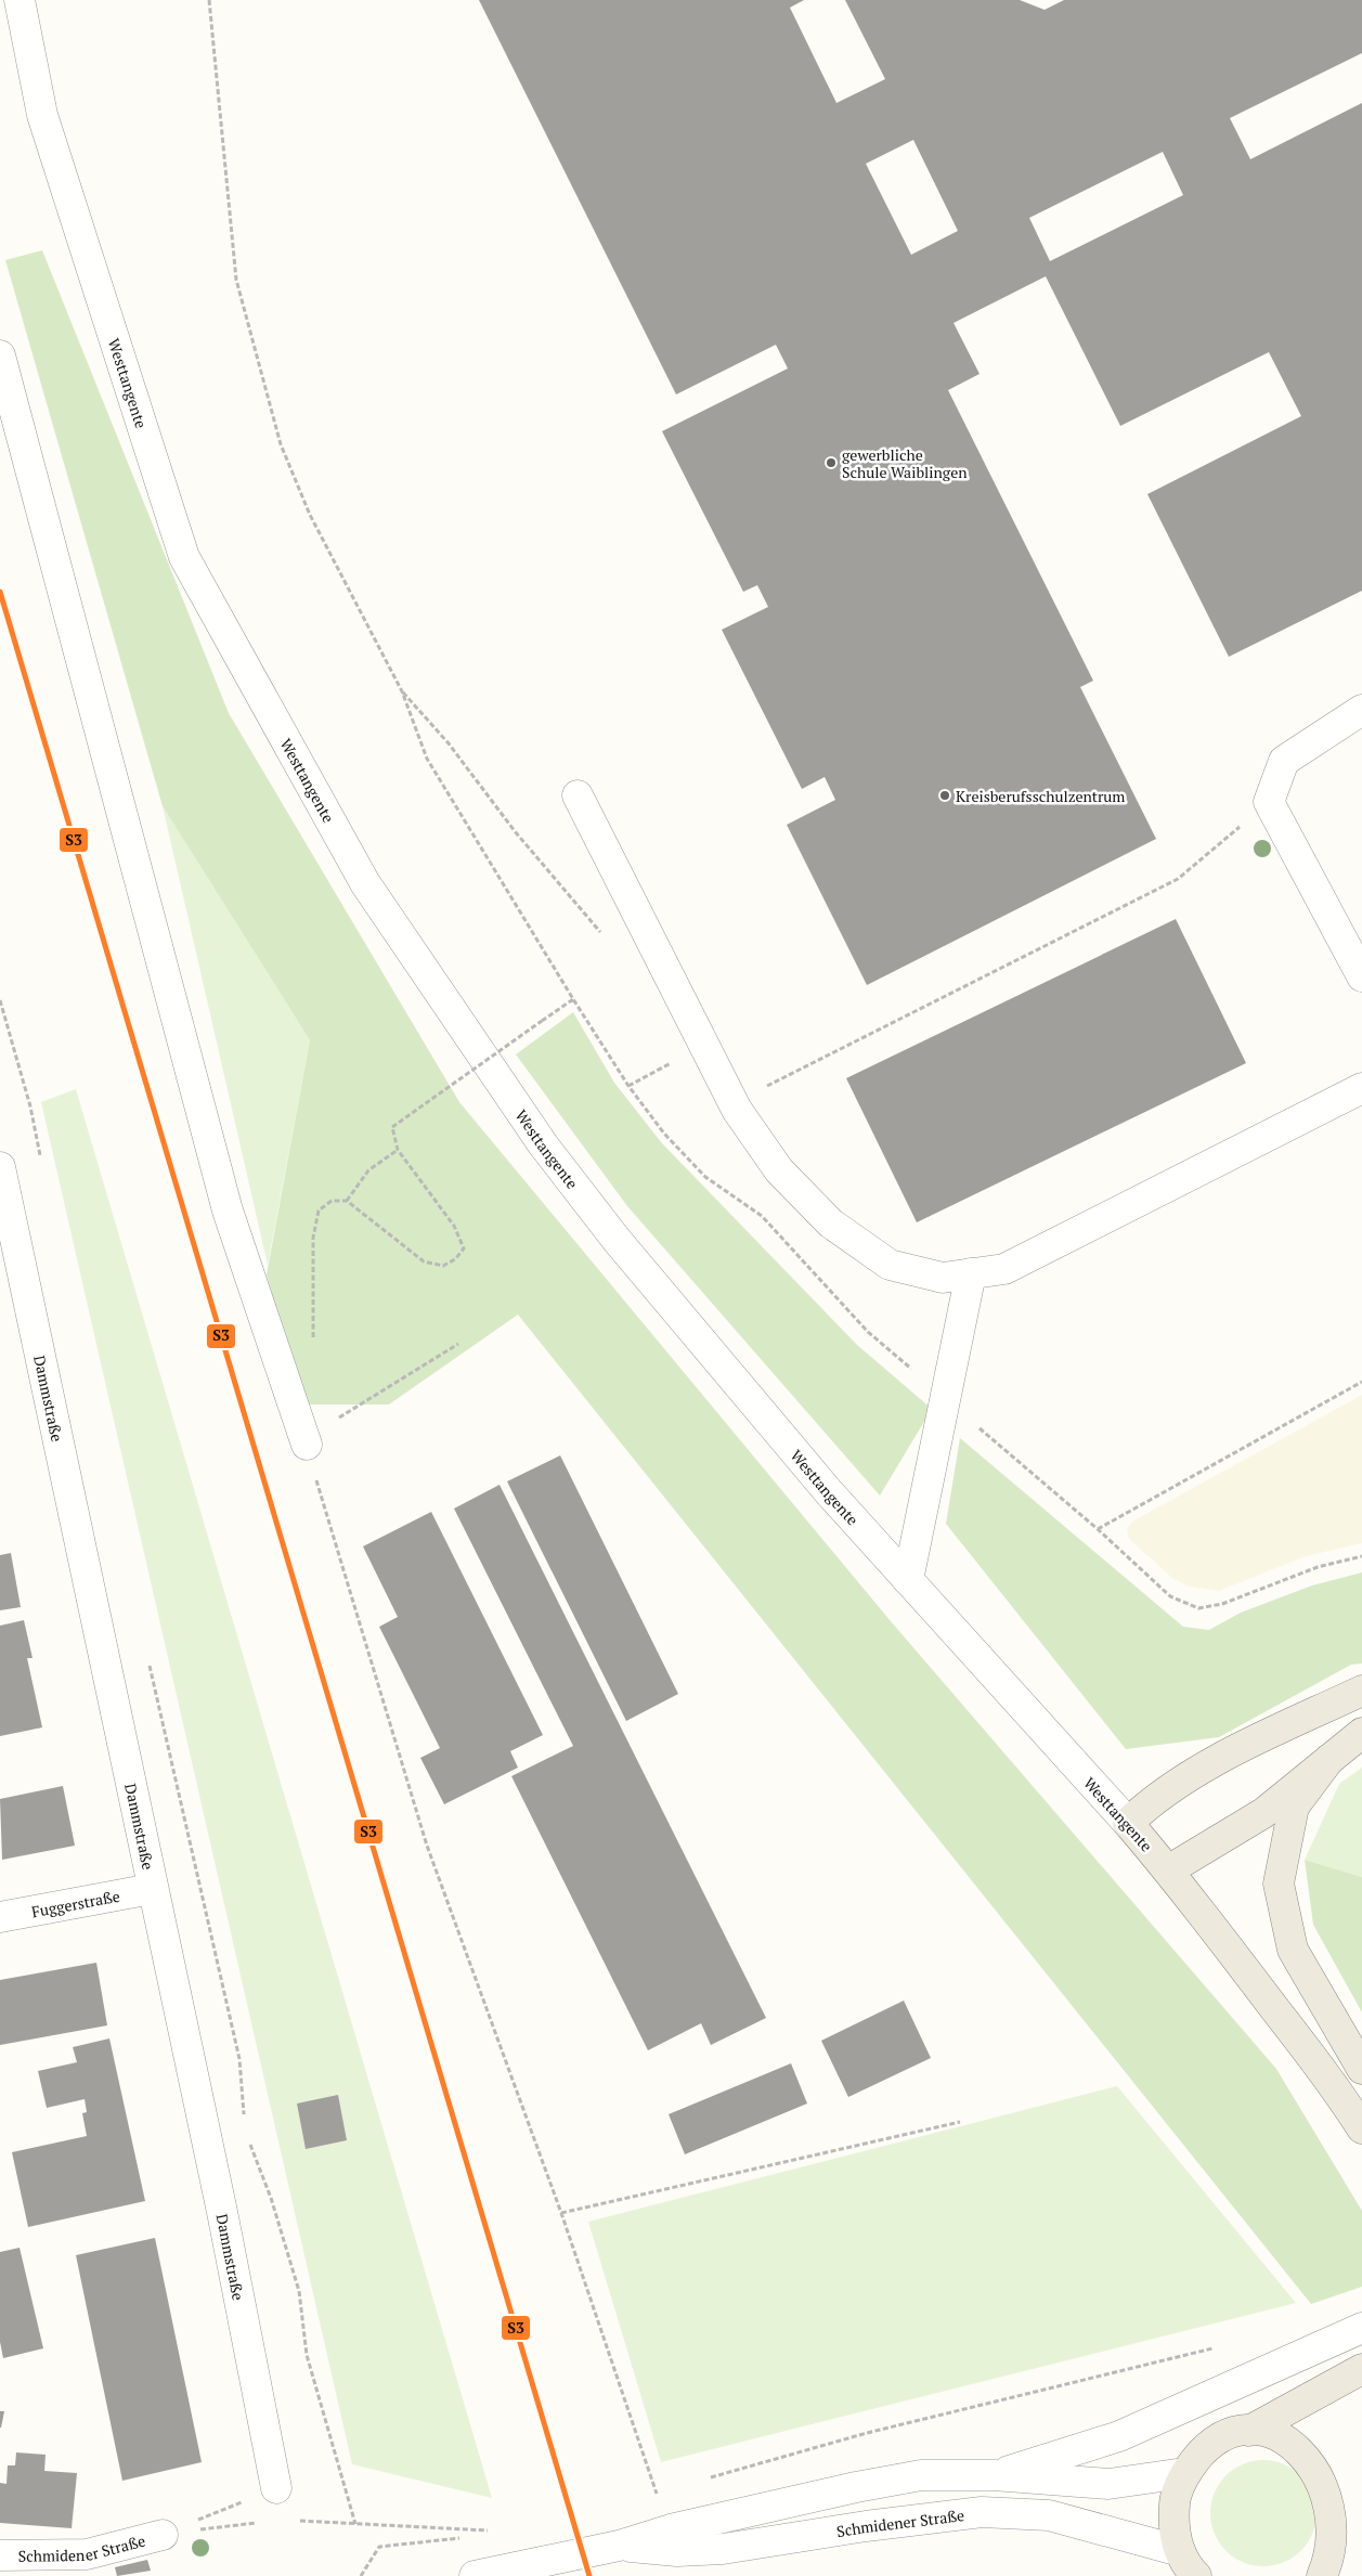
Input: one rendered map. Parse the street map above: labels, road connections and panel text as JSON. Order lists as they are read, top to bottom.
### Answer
{
  "streets": {
    "main road": ["Westtangente"],
    "street": ["Dammstraße", "Fuggerstraße", "Schmidener Straße"]
  },
  "crossings": [
    ["Dammstraße", "Fuggerstraße"]
  ],
  "places": ["gewerbliche Schule Waiblingen", "Kreisberufsschulzentrum"],
  "lines": ["transit line S3"]
}
